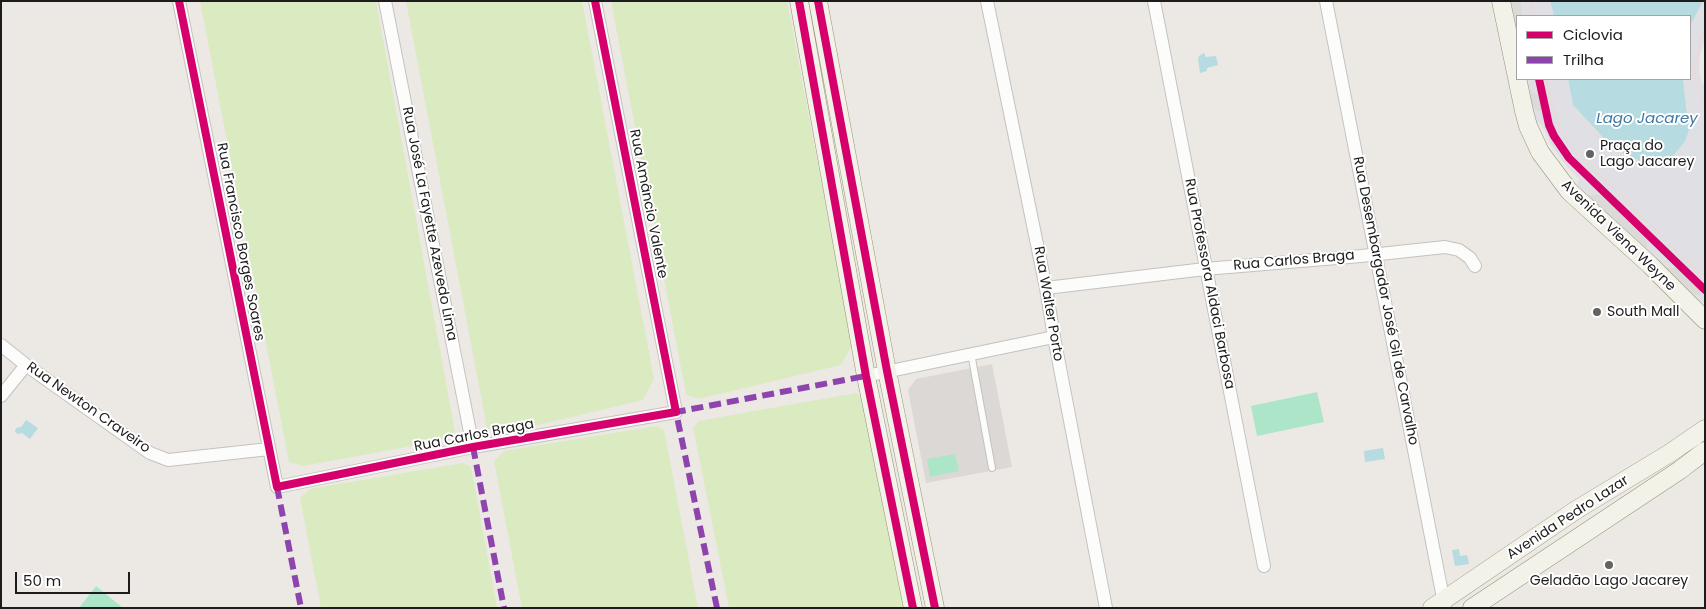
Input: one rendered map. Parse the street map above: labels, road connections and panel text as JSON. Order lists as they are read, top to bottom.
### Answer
{
  "streets": {
    "main road": ["Avenida Viena Weyne", "Avenida Pedro Lazar"],
    "street": [
      "Rua Amâncio Valente",
      "Rua José La Fayette Azevedo Lima",
      "Rua Francisco Borges Soares",
      "Rua Carlos Braga",
      "Rua Professora Aldaci Barbosa",
      "Rua Desembargador José Gil de Carvalho",
      "Rua Walter Porto",
      "Rua Newton Craveiro"
    ]
  },
  "crossings": [
    ["Rua Amâncio Valente", "Rua Carlos Braga"],
    ["Rua José La Fayette Azevedo Lima", "Rua Carlos Braga"],
    ["Rua Francisco Borges Soares", "Rua Carlos Braga"],
    ["Rua Francisco Borges Soares", "Rua Newton Craveiro"],
    ["Rua Carlos Braga", "Rua Professora Aldaci Barbosa"],
    ["Rua Carlos Braga", "Rua Desembargador José Gil de Carvalho"],
    ["Rua Carlos Braga", "Rua Walter Porto"],
    ["Rua Desembargador José Gil de Carvalho", "Avenida Pedro Lazar"]
  ],
  "water": ["Lago Jacarey"],
  "places": ["Praça do Lago Jacarey", "South Mall", "Geladão Lago Jacarey"],
  "legend": ["Ciclovia", "Trilha"],
  "scale_bar": "50 m"
}
